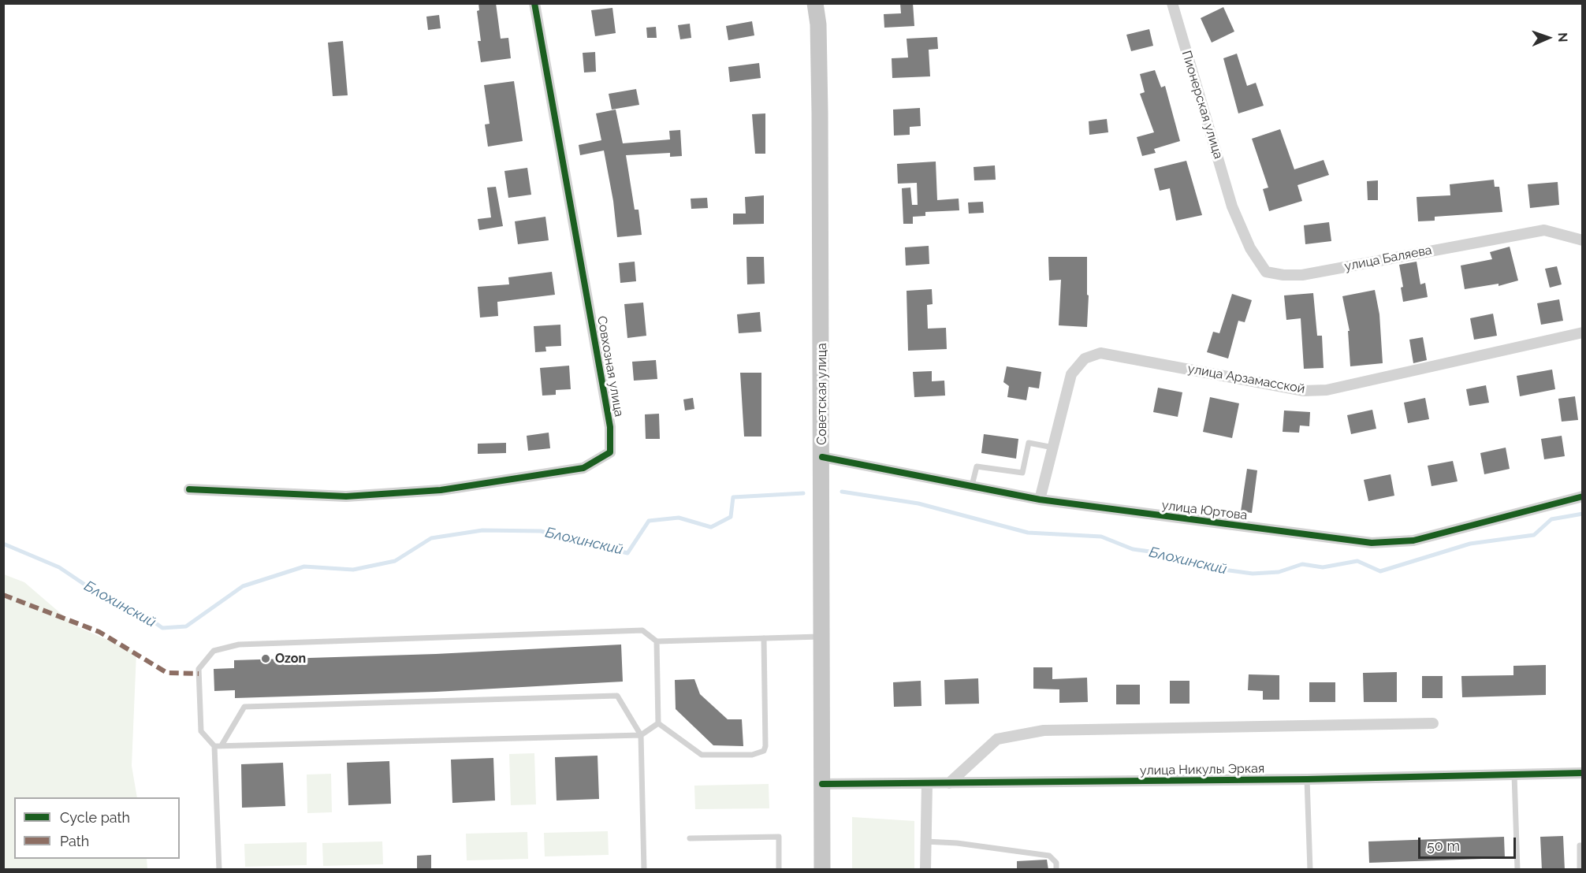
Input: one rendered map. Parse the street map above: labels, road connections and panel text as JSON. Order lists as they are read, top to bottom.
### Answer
{
  "streets": {
    "main road": ["Советская улица"],
    "street": [
      "Пионерская улица",
      "улица Баляева",
      "Совхозная улица",
      "улица Арзамасской",
      "улица Юртова",
      "улица Никулы Эркая"
    ]
  },
  "crossings": [
    ["Пионерская улица", "улица Баляева"],
    ["улица Арзамасской", "улица Юртова"],
    ["Советская улица", "улица Юртова"],
    ["Советская улица", "улица Никулы Эркая"]
  ],
  "water": ["Блохинский"],
  "places": ["Ozon"],
  "legend": ["Cycle path", "Path"],
  "scale_bar": "50 m",
  "north": "right"
}
